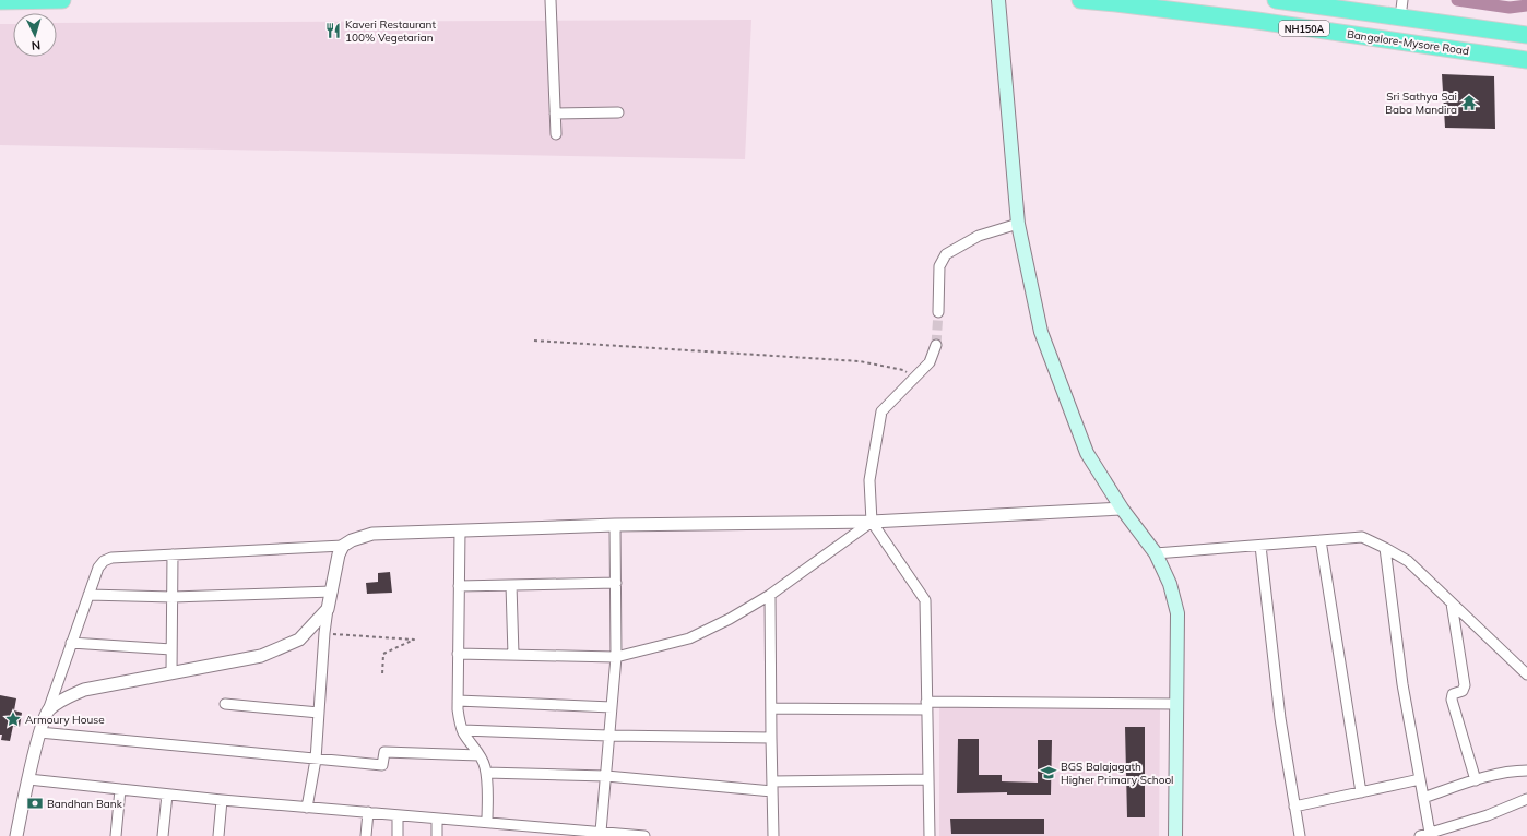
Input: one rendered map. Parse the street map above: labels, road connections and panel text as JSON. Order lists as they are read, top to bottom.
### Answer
{
  "streets": {
    "highway": ["NH150A", "Bangalore-Mysore Road"]
  },
  "places": {
    "restaurant": ["Kaveri Restaurant 100% Vegetarian"],
    "temple": ["Sri Sathya Sai Baba Mandira"],
    "place": ["Armoury House"],
    "school or university": ["BGS Balajagath Higher Primary School"],
    "bank": ["Bandhan Bank"]
  },
  "north": "bottom"
}
